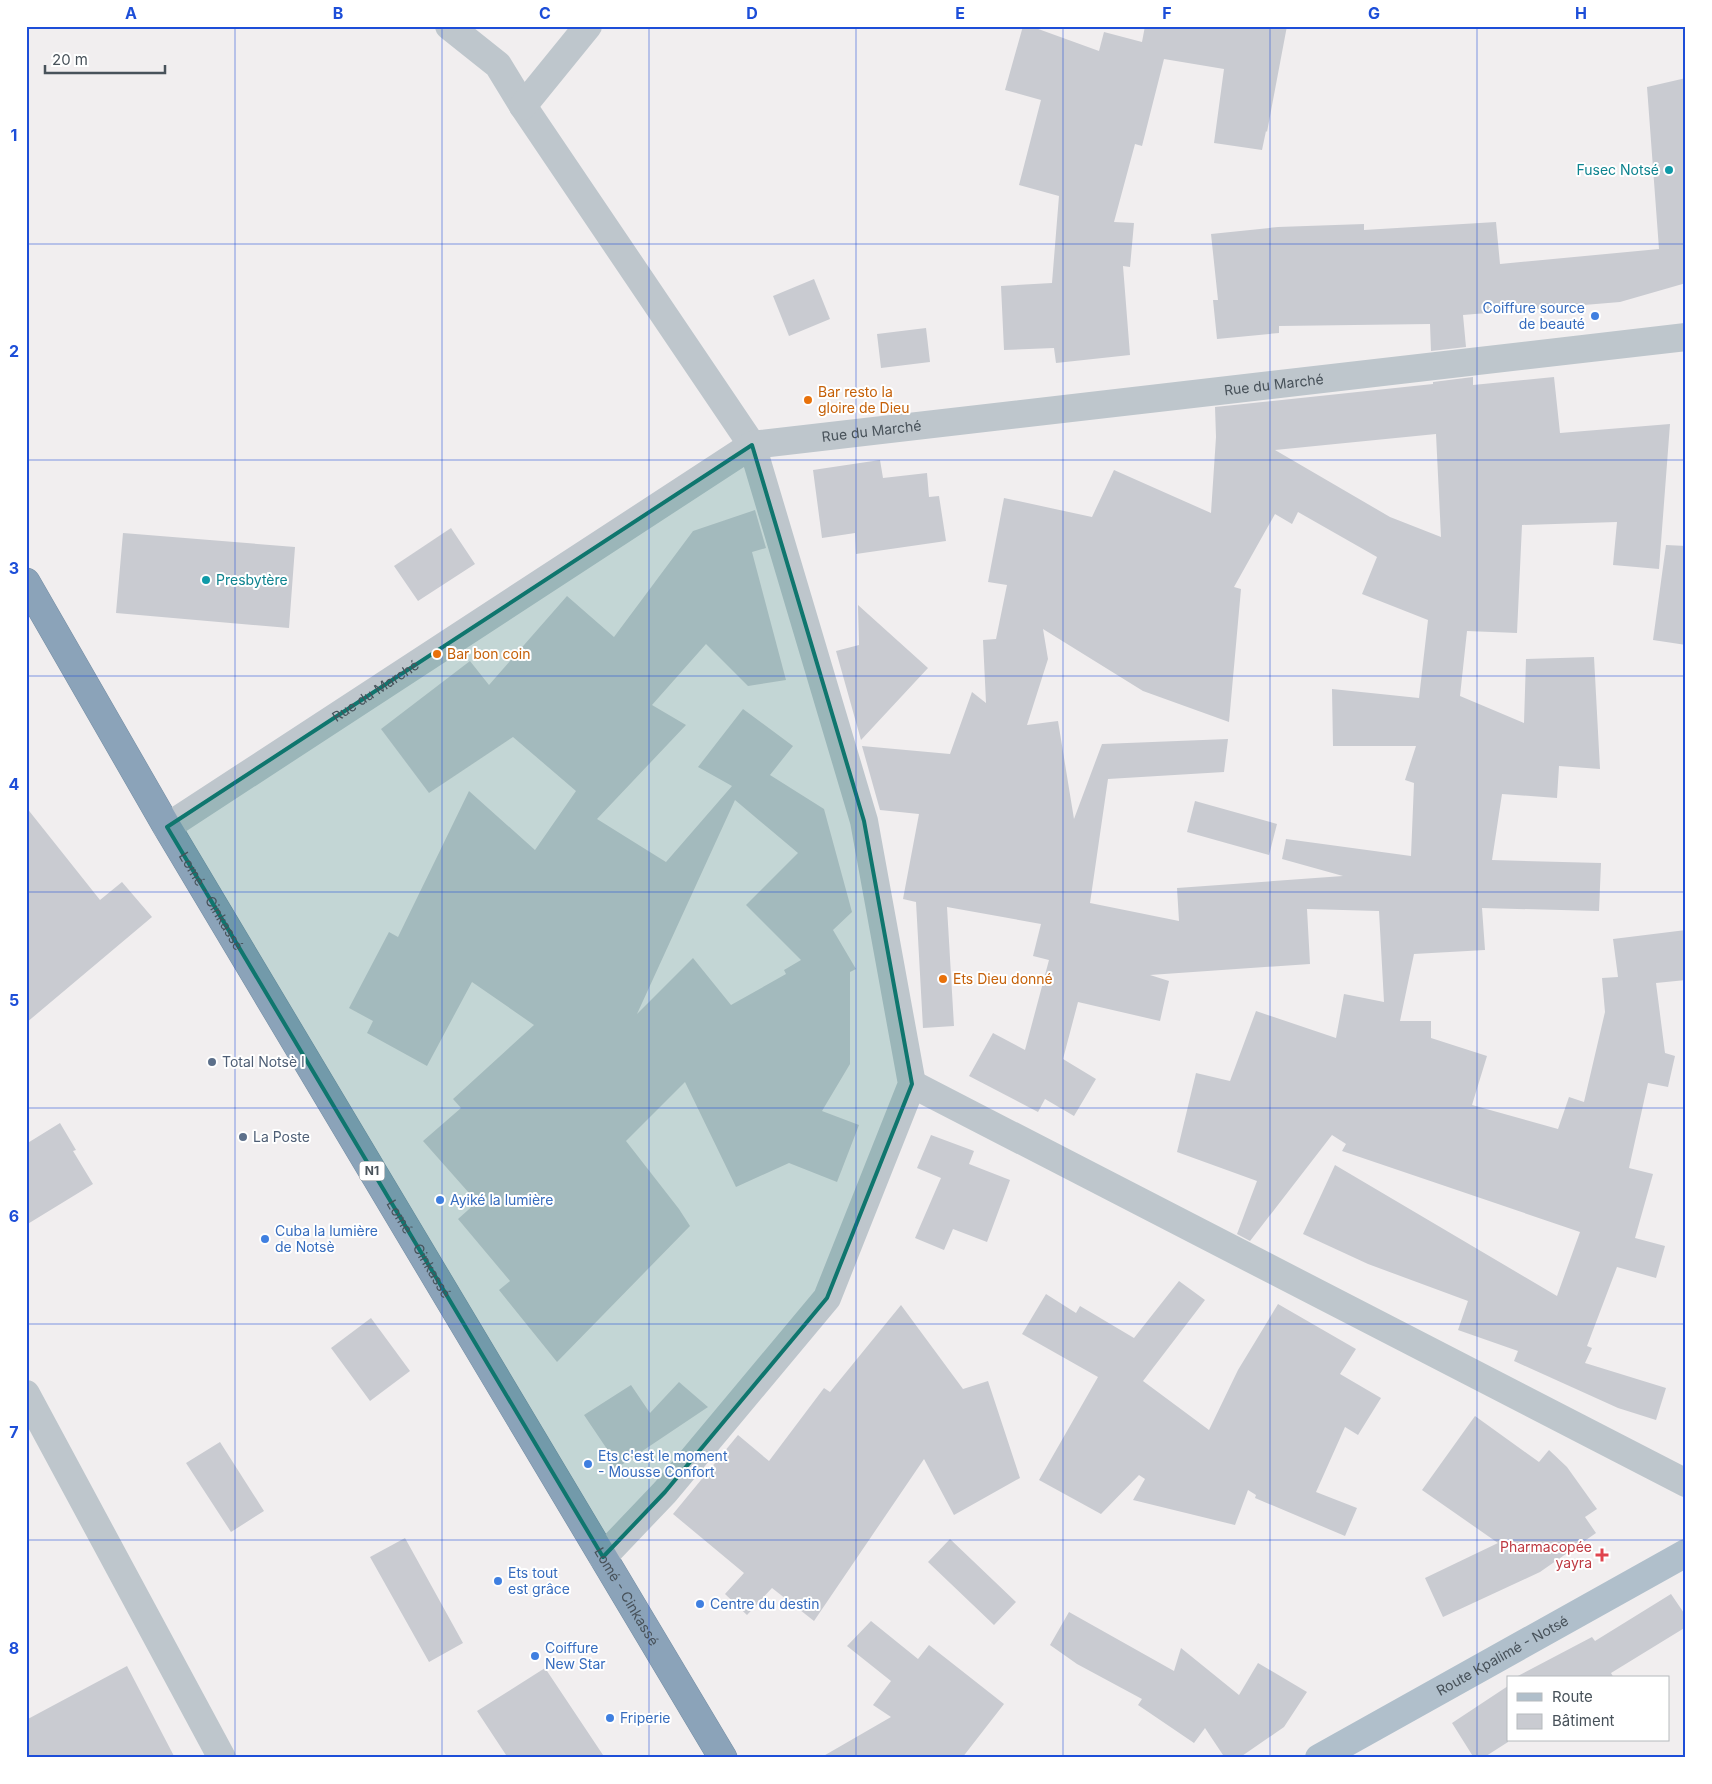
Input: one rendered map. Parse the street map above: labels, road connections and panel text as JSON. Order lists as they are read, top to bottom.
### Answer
{
  "streets": {
    "highway": ["Lomé - Cinkassé", "N1"],
    "main road": ["Route Kpalimé - Notsé"],
    "street": ["Rue du Marché"]
  },
  "crossings": [
    ["Rue du Marché", "Lomé - Cinkassé"]
  ],
  "places": {
    "other": [
      "Fusec Notsé",
      "Coiffure source de beauté",
      "Bar resto la gloire de Dieu",
      "Presbytère",
      "Bar bon coin",
      "Ets Dieu donné",
      "Total Notsè I",
      "La Poste",
      "Ayiké la lumière",
      "Cuba la lumière de Notsè",
      "Ets c'est le moment - Mousse Confort",
      "Ets tout est grâce",
      "Centre du destin",
      "Coiffure New Star",
      "Friperie"
    ],
    "health": ["Pharmacopée yayra"]
  },
  "legend": ["Route", "Bâtiment"],
  "scale_bar": "20 m",
  "grid": {
    "columns": [
      "A",
      "B",
      "C",
      "D",
      "E",
      "F",
      "G",
      "H"
    ],
    "rows": [
      "1",
      "2",
      "3",
      "4",
      "5",
      "6",
      "7",
      "8"
    ]
  }
}
